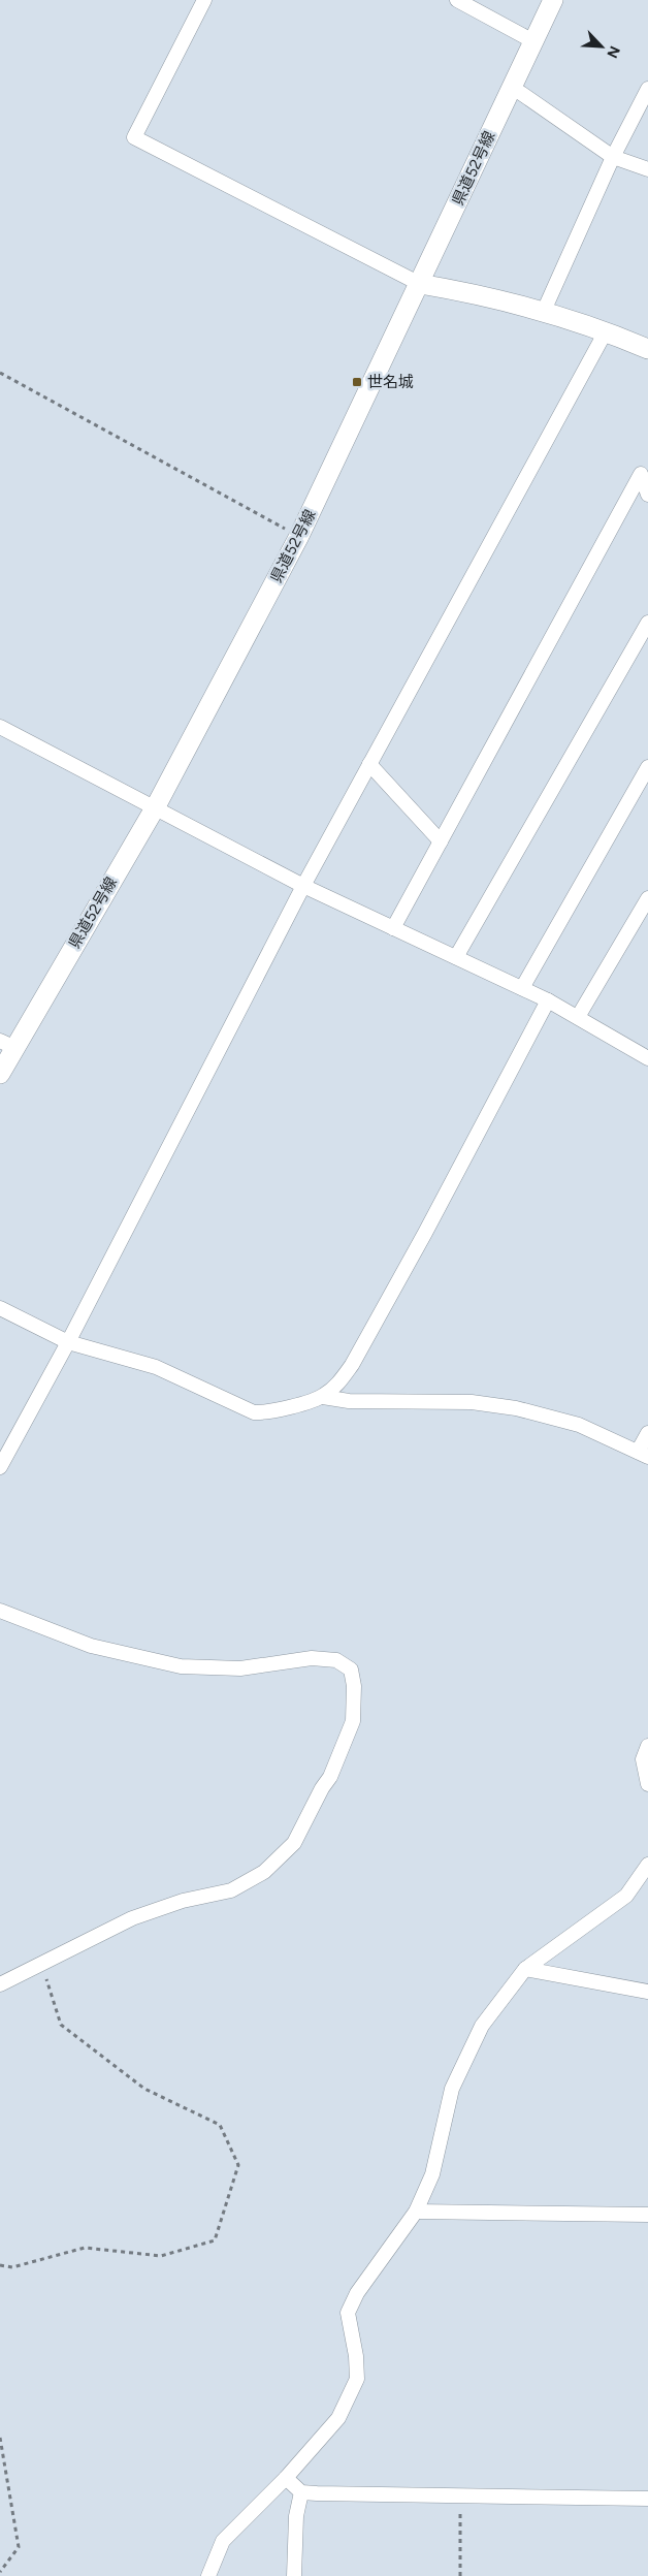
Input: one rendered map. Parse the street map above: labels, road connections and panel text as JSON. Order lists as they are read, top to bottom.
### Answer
{
  "streets": {
    "main road": ["県道52号線"]
  },
  "places": {
    "transit": ["世名城"]
  },
  "north": "bottom right"
}
